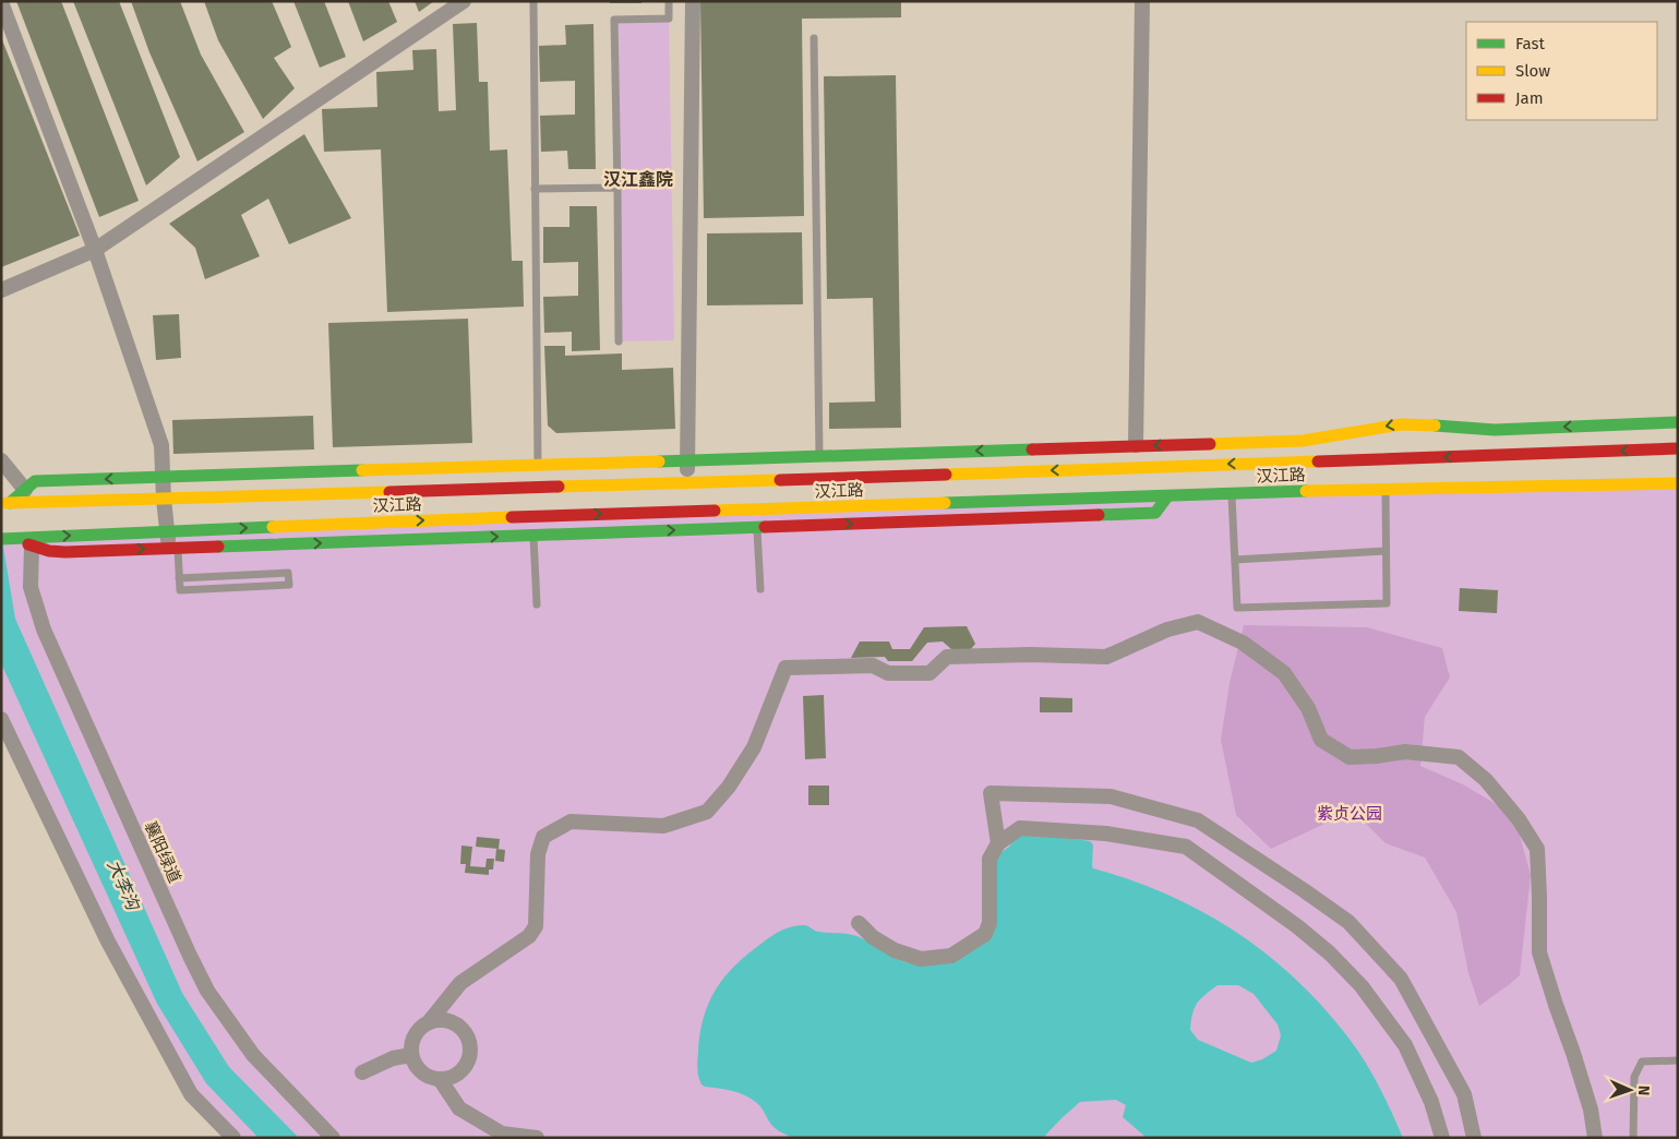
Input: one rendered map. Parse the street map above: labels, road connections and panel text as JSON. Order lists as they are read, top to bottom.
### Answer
{
  "streets": {
    "main road": ["汉江路"],
    "street": ["襄阳绿道"]
  },
  "districts": ["汉江鑫院"],
  "water": ["大李沟"],
  "parks": ["紫贞公园"],
  "legend": ["Fast", "Slow", "Jam"],
  "north": "right"
}
